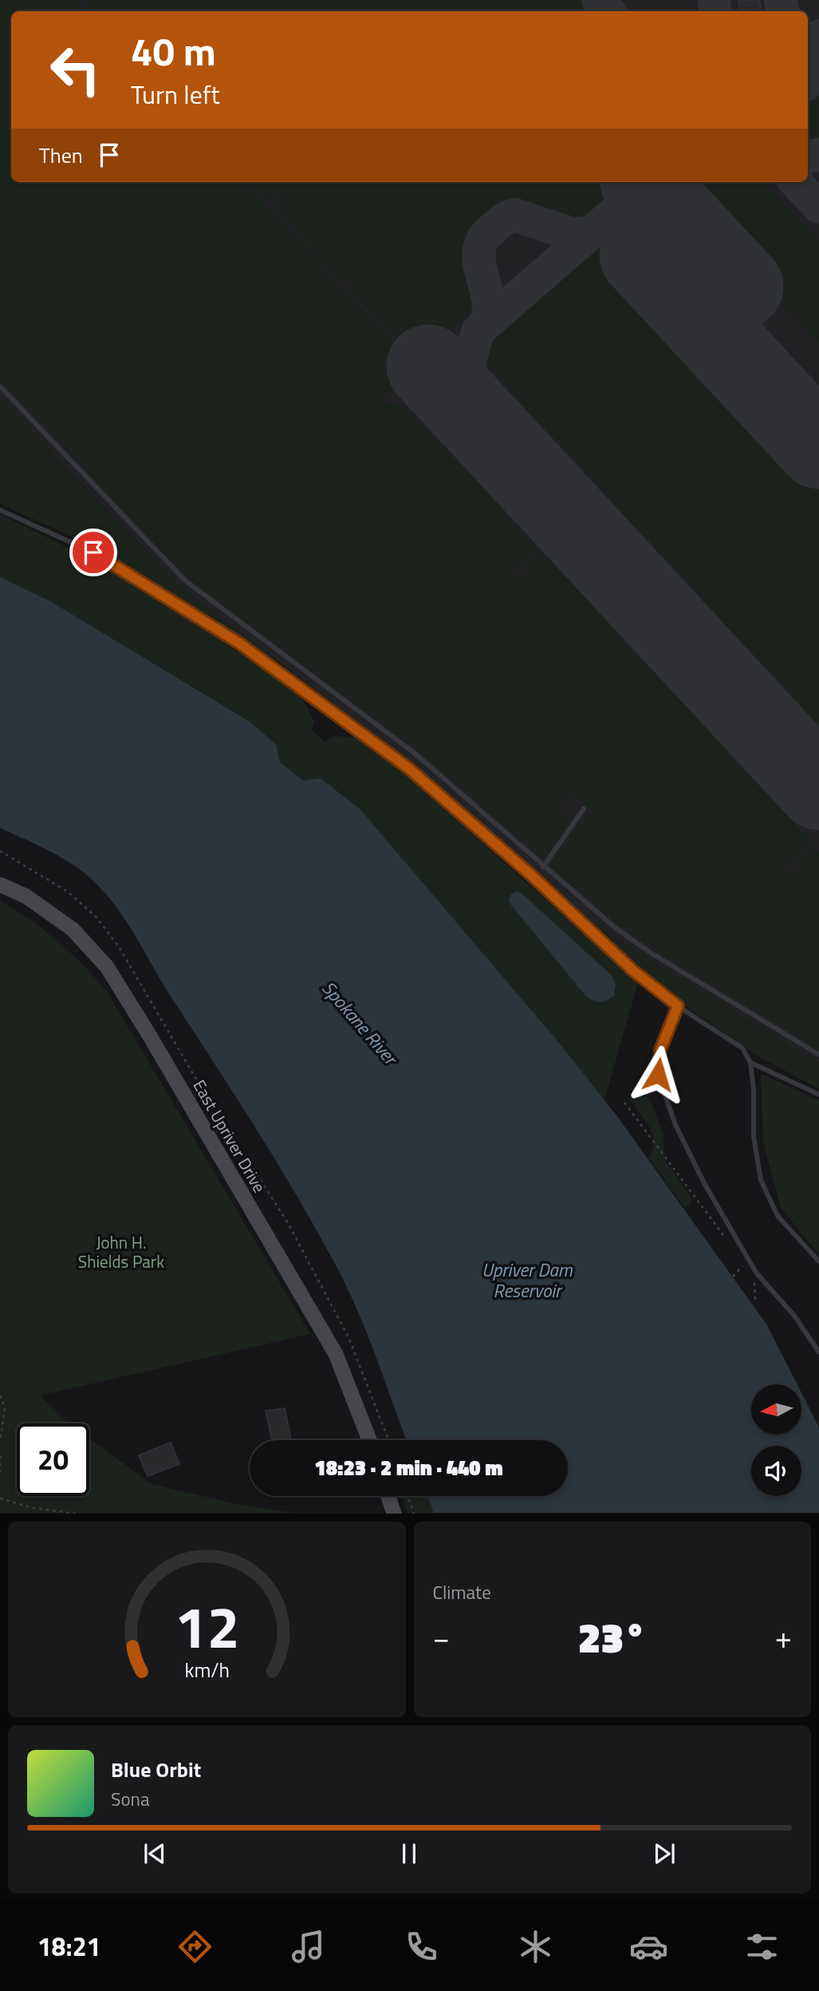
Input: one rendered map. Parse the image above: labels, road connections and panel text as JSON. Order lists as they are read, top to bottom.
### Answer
{
  "streets": {
    "main road": ["East Upriver Drive"]
  },
  "water": ["Spokane River", "Upriver Dam Reservoir"],
  "parks": ["John H. Shields Park"],
  "north": "left",
  "page": {
    "turn": ["40 m", "Turn left"],
    "then": "Then",
    "limit": "20",
    "trip": "18:23 · 2 min · 440 m",
    "tile": "Climate",
    "heat": ["−", "23°", "+"],
    "song": ["Blue Orbit", "Sona"],
    "tabs": "18:21",
    "gauge": ["12", "km/h"]
  }
}
